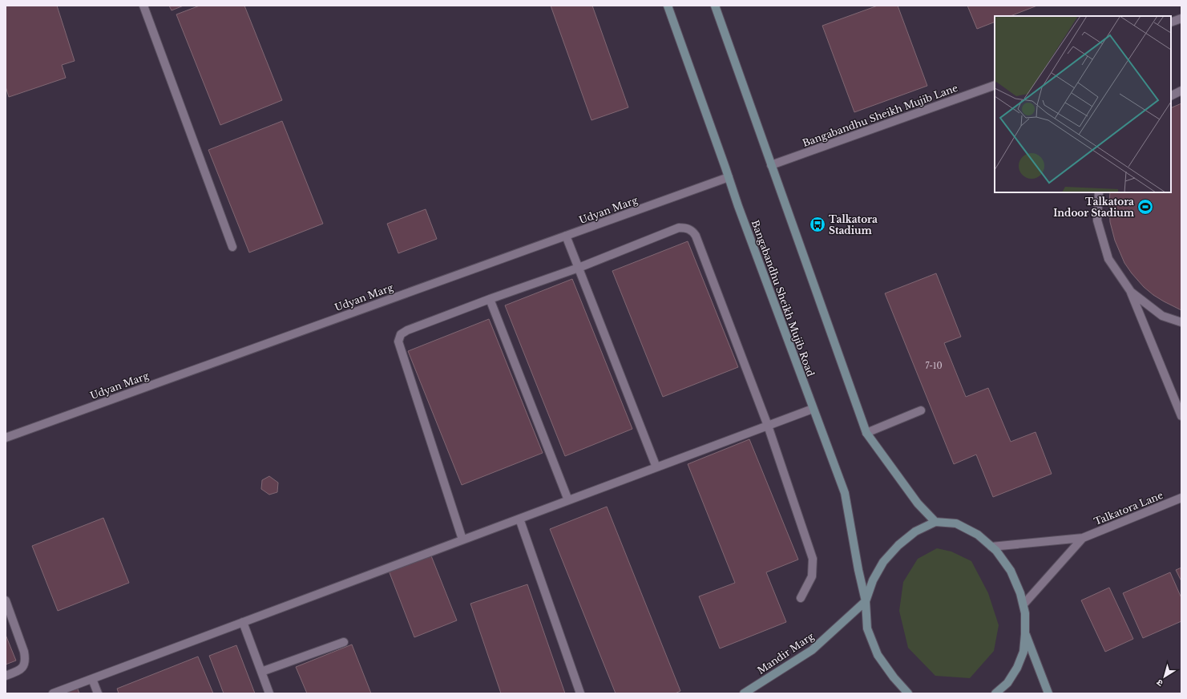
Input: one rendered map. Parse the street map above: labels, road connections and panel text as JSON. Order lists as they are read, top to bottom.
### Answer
{
  "streets": {
    "main road": ["Bangabandhu Sheikh Mujib Road", "Mandir Marg"],
    "street": ["Bangabandhu Sheikh Mujib Lane", "Udyan Marg", "Talkatora Lane"]
  },
  "crossings": [
    ["Udyan Marg", "Bangabandhu Sheikh Mujib Road"],
    ["Bangabandhu Sheikh Mujib Road", "Mandir Marg"]
  ],
  "places": {
    "sports": ["Talkatora Indoor Stadium"],
    "bus stop": ["Talkatora Stadium"]
  },
  "house_numbers": ["7-10"],
  "north": "bottom left"
}
